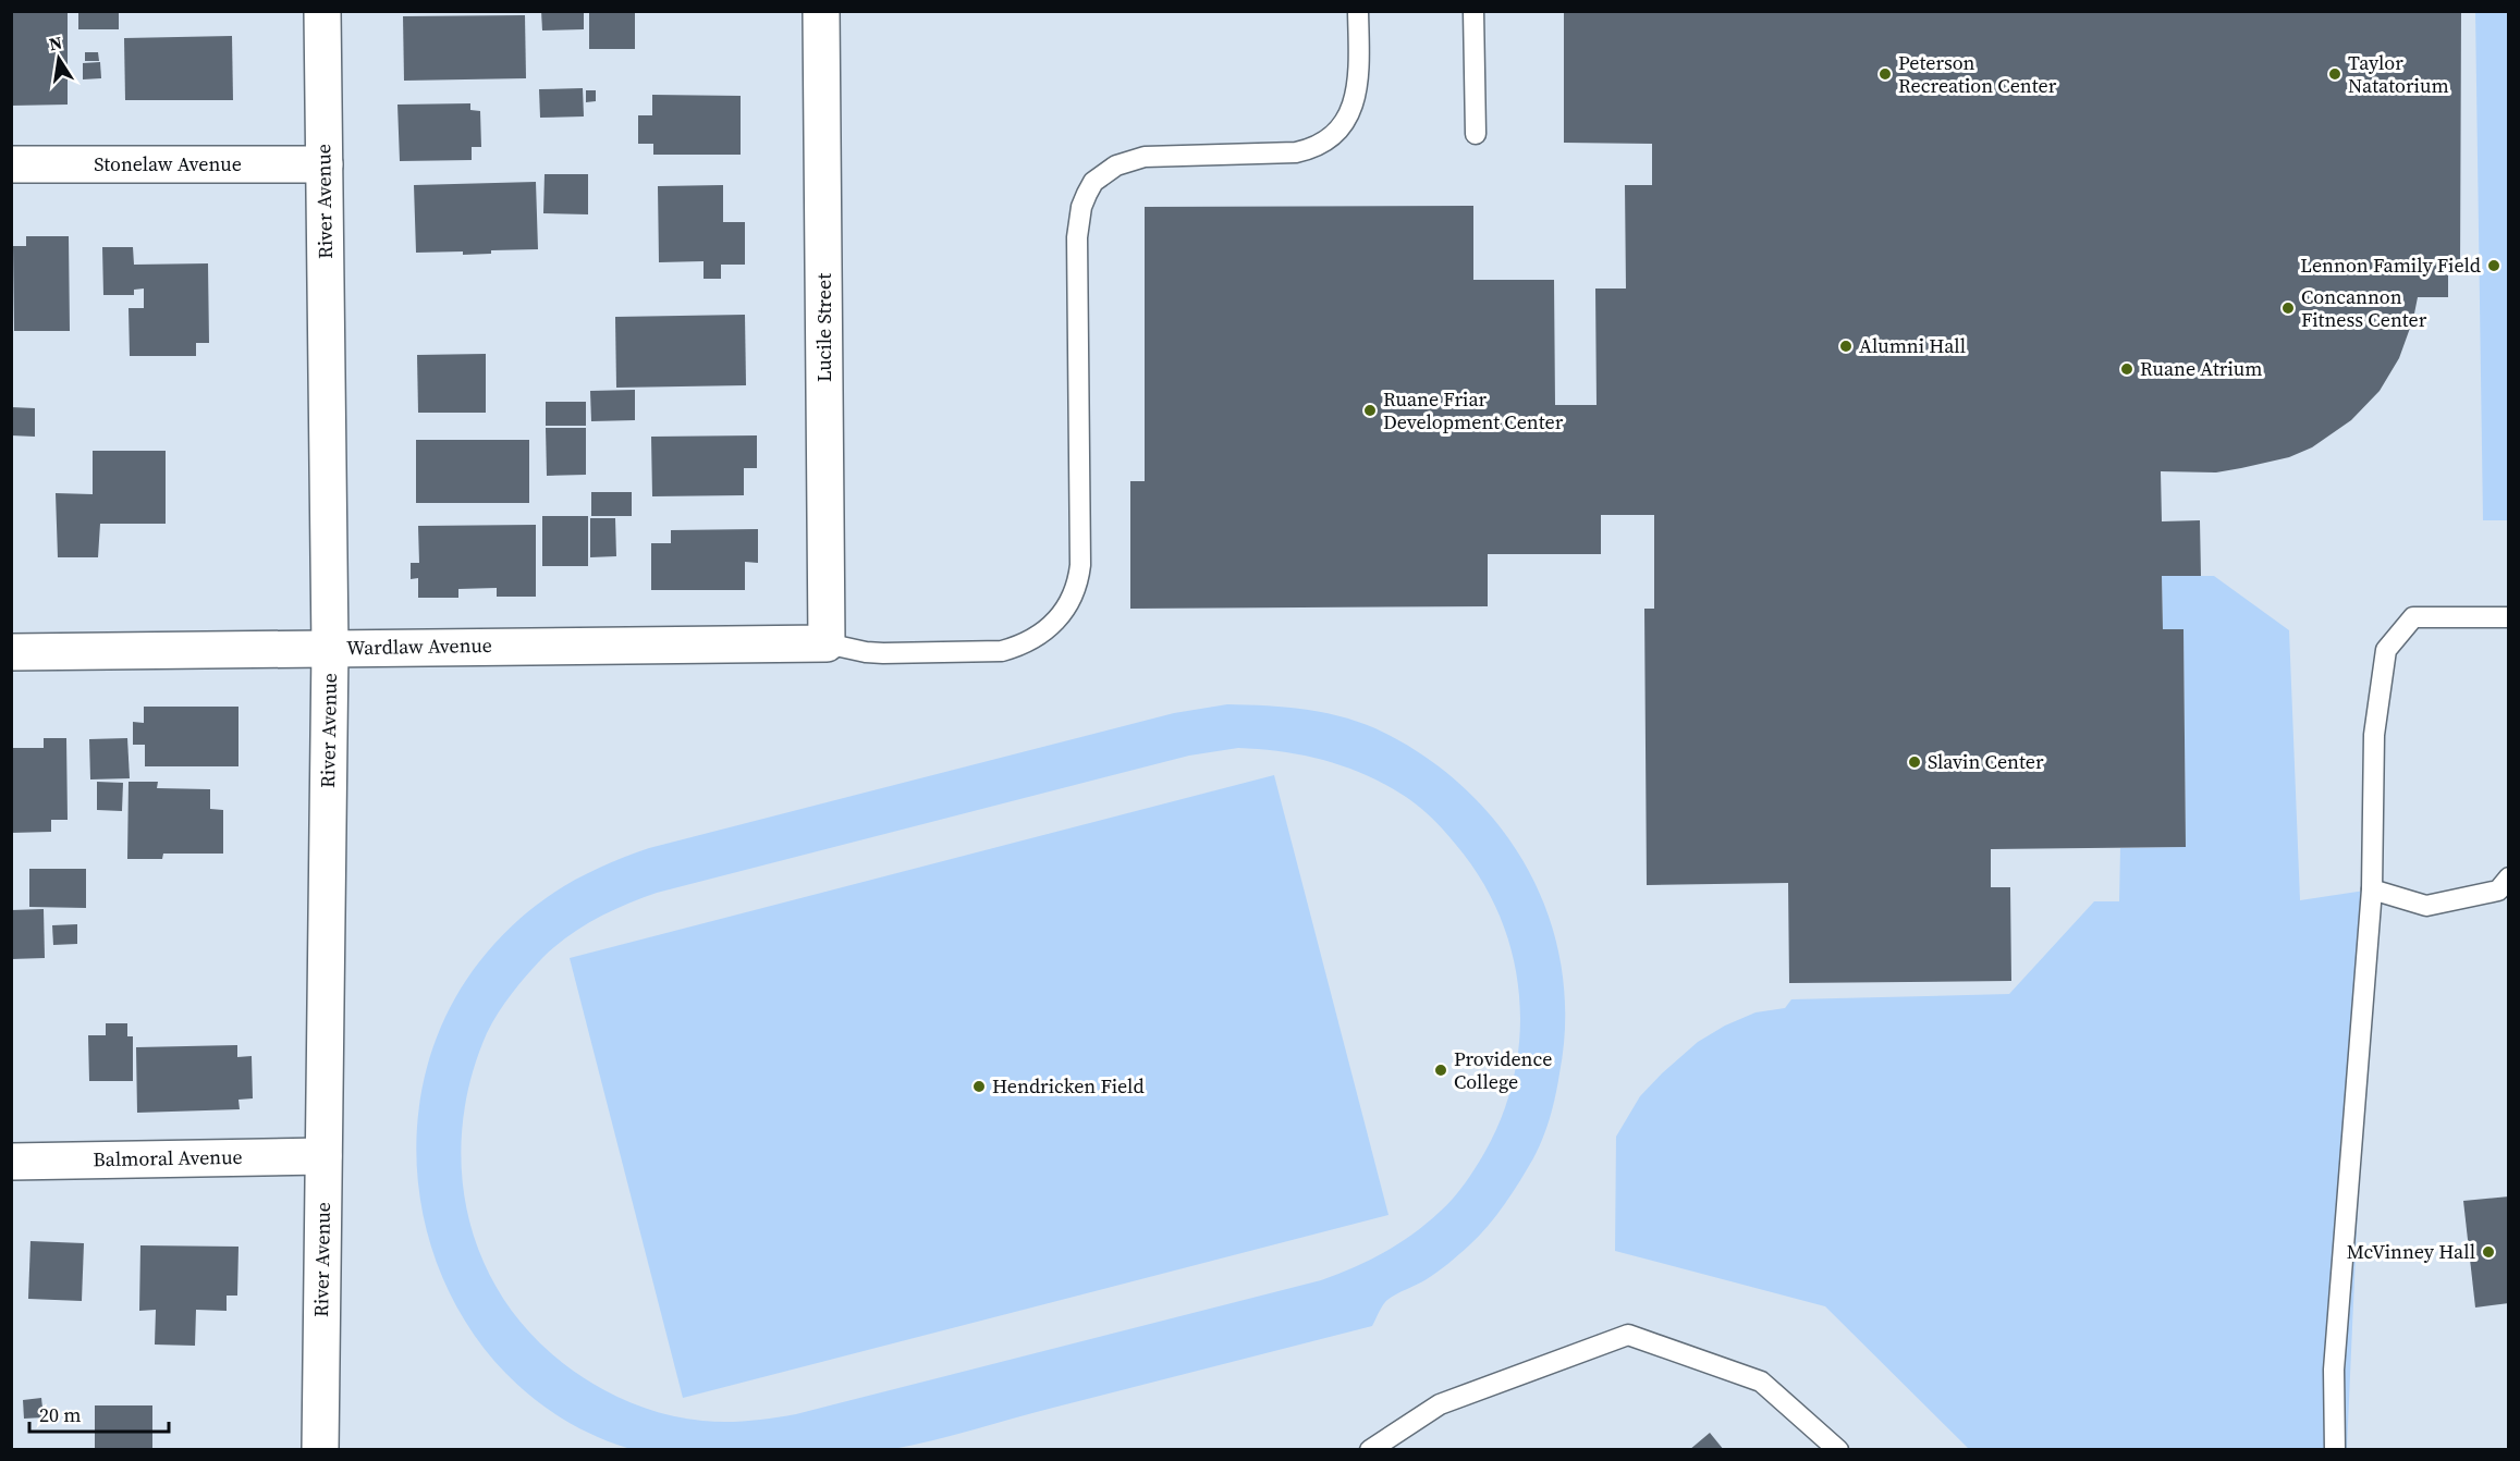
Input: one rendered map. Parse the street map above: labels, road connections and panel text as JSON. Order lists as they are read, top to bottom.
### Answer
{
  "streets": {
    "street": [
      "Stonelaw Avenue",
      "River Avenue",
      "Lucile Street",
      "Wardlaw Avenue",
      "Balmoral Avenue"
    ]
  },
  "crossings": [
    ["Stonelaw Avenue", "River Avenue"],
    ["River Avenue", "Wardlaw Avenue"],
    ["River Avenue", "Balmoral Avenue"],
    ["Lucile Street", "Wardlaw Avenue"]
  ],
  "places": [
    "Peterson Recreation Center",
    "Taylor Natatorium",
    "Lennon Family Field",
    "Concannon Fitness Center",
    "Alumni Hall",
    "Ruane Atrium",
    "Ruane Friar Development Center",
    "Slavin Center",
    "Providence College",
    "Hendricken Field",
    "McVinney Hall"
  ],
  "scale_bar": "20 m",
  "north": "top"
}
